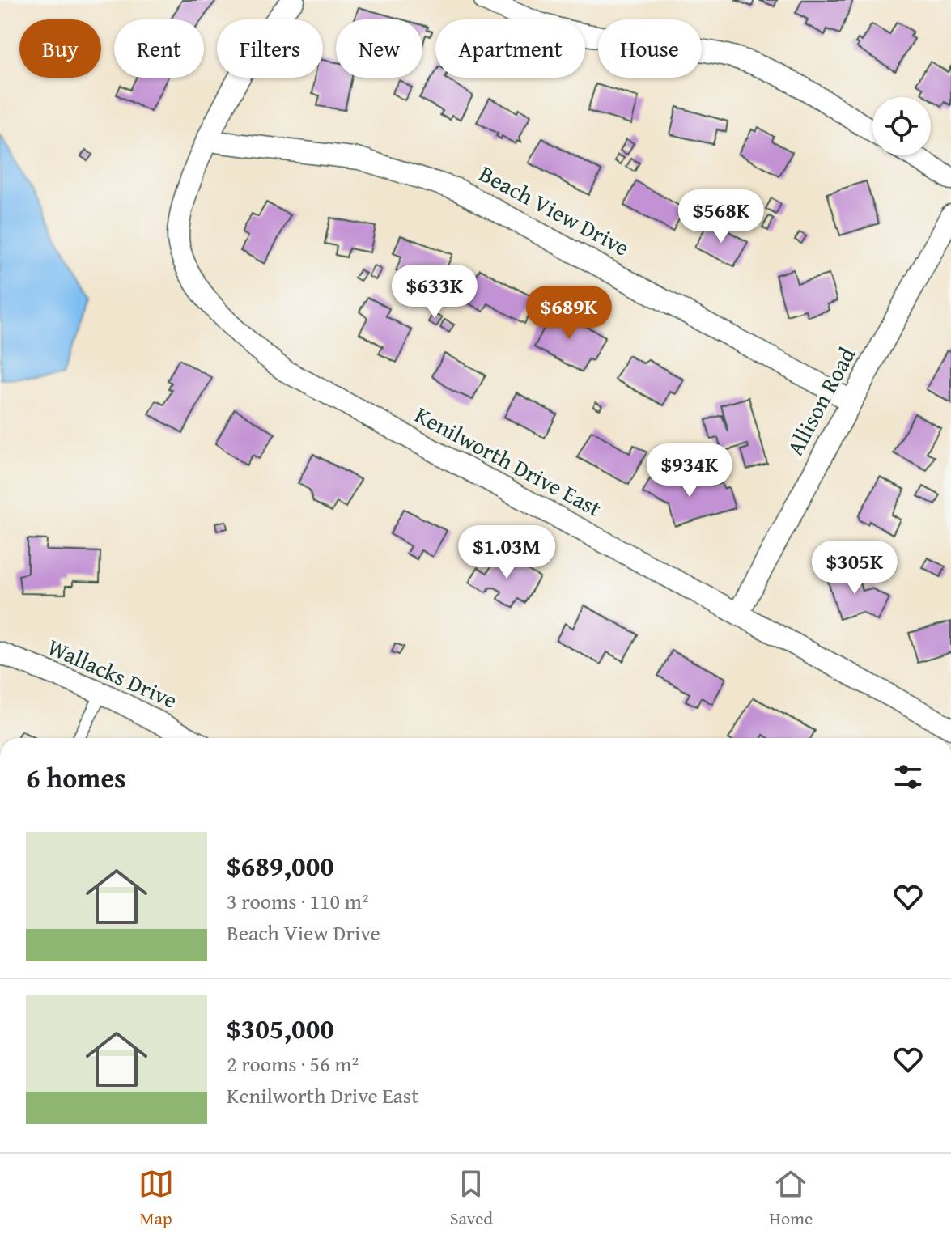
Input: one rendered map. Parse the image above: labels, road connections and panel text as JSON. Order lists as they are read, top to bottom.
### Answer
{
  "streets": {
    "street": [
      "Beach View Drive",
      "Allison Road",
      "Kenilworth Drive East",
      "Wallacks Drive"
    ]
  },
  "crossings": [
    ["Beach View Drive", "Allison Road"],
    ["Beach View Drive", "Kenilworth Drive East"],
    ["Allison Road", "Kenilworth Drive East"]
  ],
  "page": {
    "chip": [
      "Buy",
      "Rent",
      "Filters",
      "New",
      "Apartment",
      "House"
    ],
    "price": [
      "$568K",
      "$633K",
      "$689K",
      "$934K",
      "$1.03M",
      "$305K"
    ],
    "heading": "6 homes",
    "list": [
      {
        "name": "$689,000",
        "note": "3 rooms · 110 m² · Beach View Drive"
      },
      {
        "name": "$305,000",
        "note": "2 rooms · 56 m² · Kenilworth Drive East"
      }
    ],
    "tabs": ["Map", "Saved", "Home"]
  }
}
